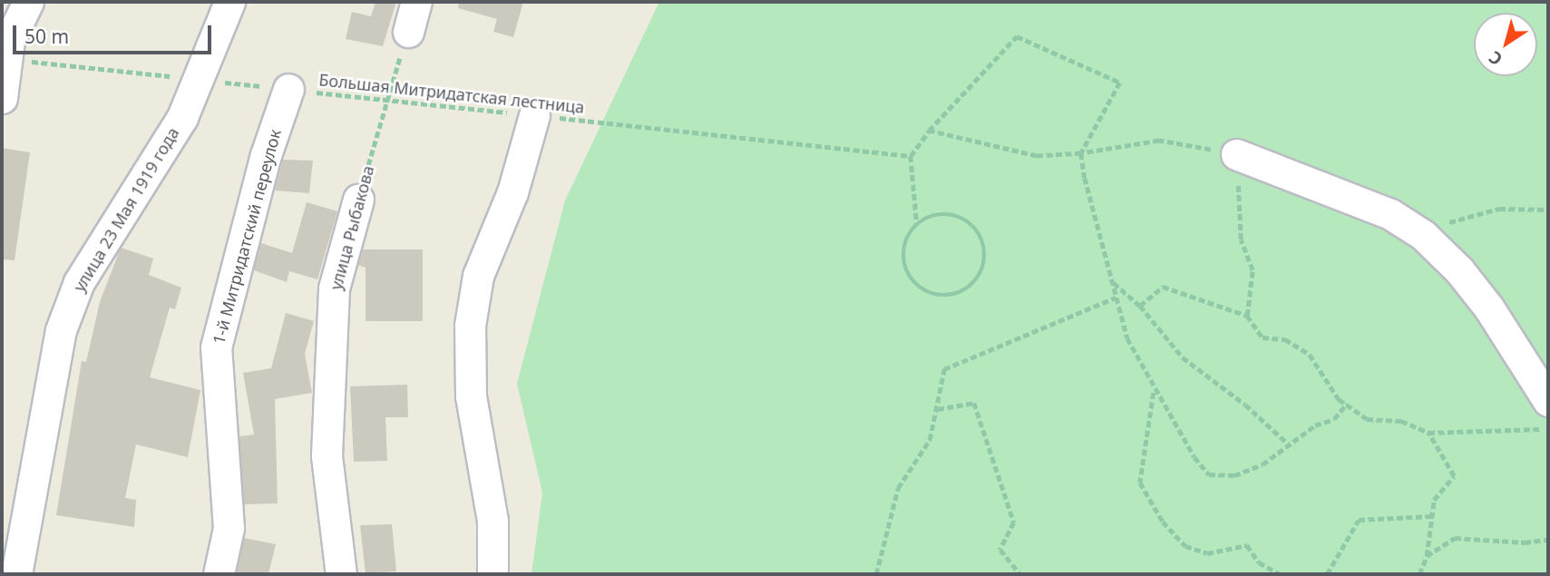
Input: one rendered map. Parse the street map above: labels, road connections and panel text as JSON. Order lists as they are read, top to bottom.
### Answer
{
  "streets": {
    "street": ["улица 23 Мая 1919 года", "улица Рыбакова", "1-й Митридатский переулок"],
    "path": ["Большая Митридатская лестница"]
  },
  "crossings": [
    ["Большая Митридатская лестница", "улица 23 Мая 1919 года"],
    ["Большая Митридатская лестница", "улица Рыбакова"],
    ["Большая Митридатская лестница", "1-й Митридатский переулок"]
  ],
  "scale_bar": "50 m",
  "north": "bottom left"
}
